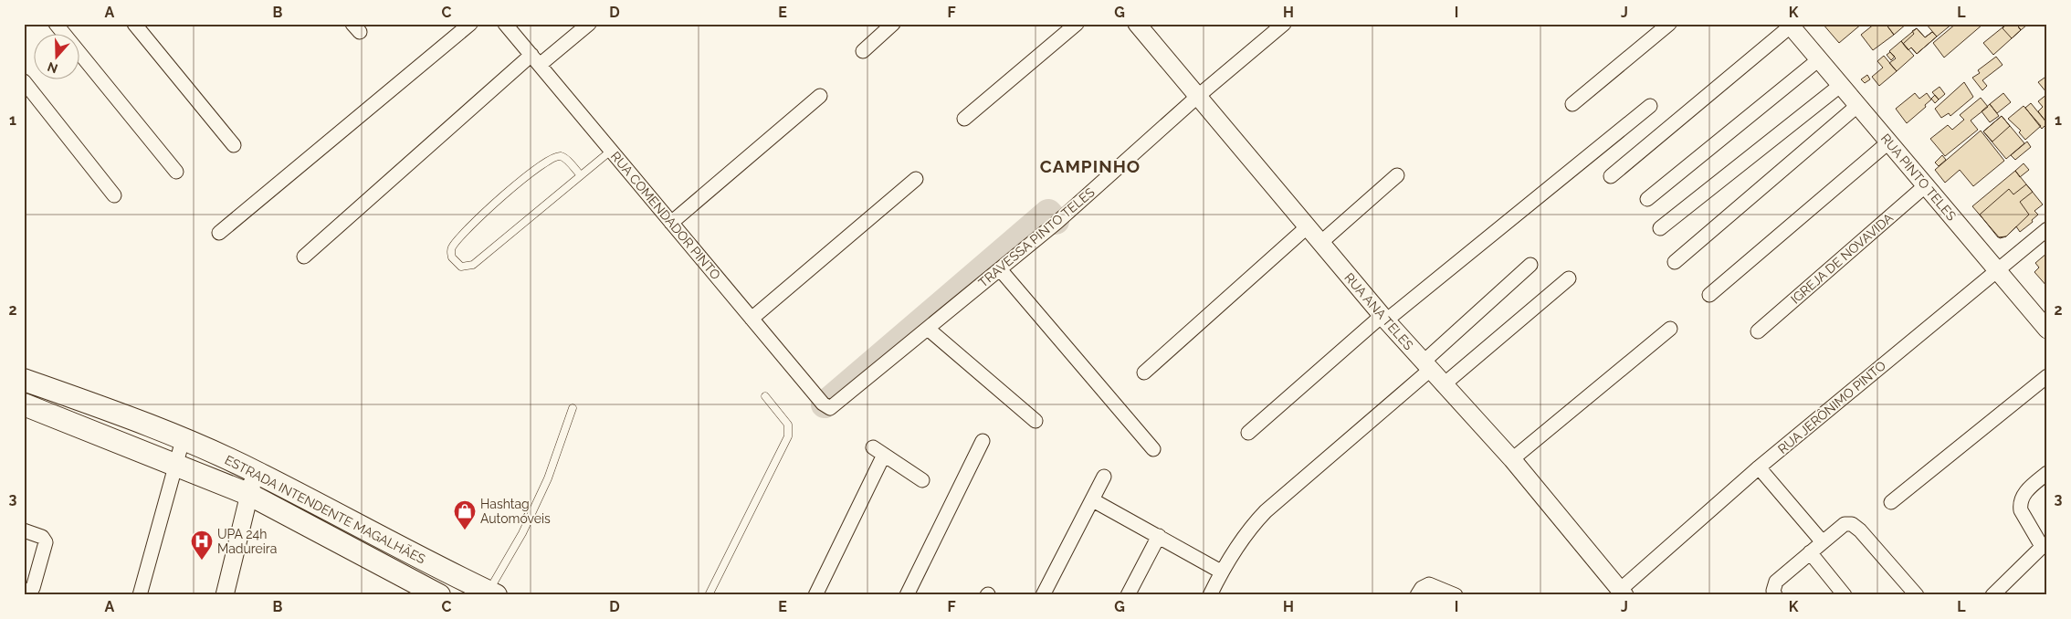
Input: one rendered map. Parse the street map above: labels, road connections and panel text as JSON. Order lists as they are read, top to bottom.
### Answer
{
  "streets": {
    "main road": ["ESTRADA INTENDENTE MAGALHÃES"],
    "street": [
      "RUA PINTO TELES",
      "RUA COMENDADOR PINTO",
      "TRAVESSA PINTO TELES",
      "IGREJA DE NOVAVIDA",
      "RUA ANA TELES",
      "RUA JERÔNIMO PINTO"
    ]
  },
  "crossings": [
    ["RUA PINTO TELES", "IGREJA DE NOVAVIDA"],
    ["RUA PINTO TELES", "RUA JERÔNIMO PINTO"],
    ["RUA COMENDADOR PINTO", "TRAVESSA PINTO TELES"],
    ["TRAVESSA PINTO TELES", "RUA ANA TELES"],
    ["RUA ANA TELES", "RUA JERÔNIMO PINTO"]
  ],
  "districts": ["CAMPINHO"],
  "places": {
    "shop": ["Hashtag Automóveis"],
    "hospital": ["UPA 24h Madureira"]
  },
  "north": "bottom",
  "grid": {
    "columns": [
      "A",
      "B",
      "C",
      "D",
      "E",
      "F",
      "G",
      "H",
      "I",
      "J",
      "K",
      "L"
    ],
    "rows": ["1", "2", "3"]
  }
}
